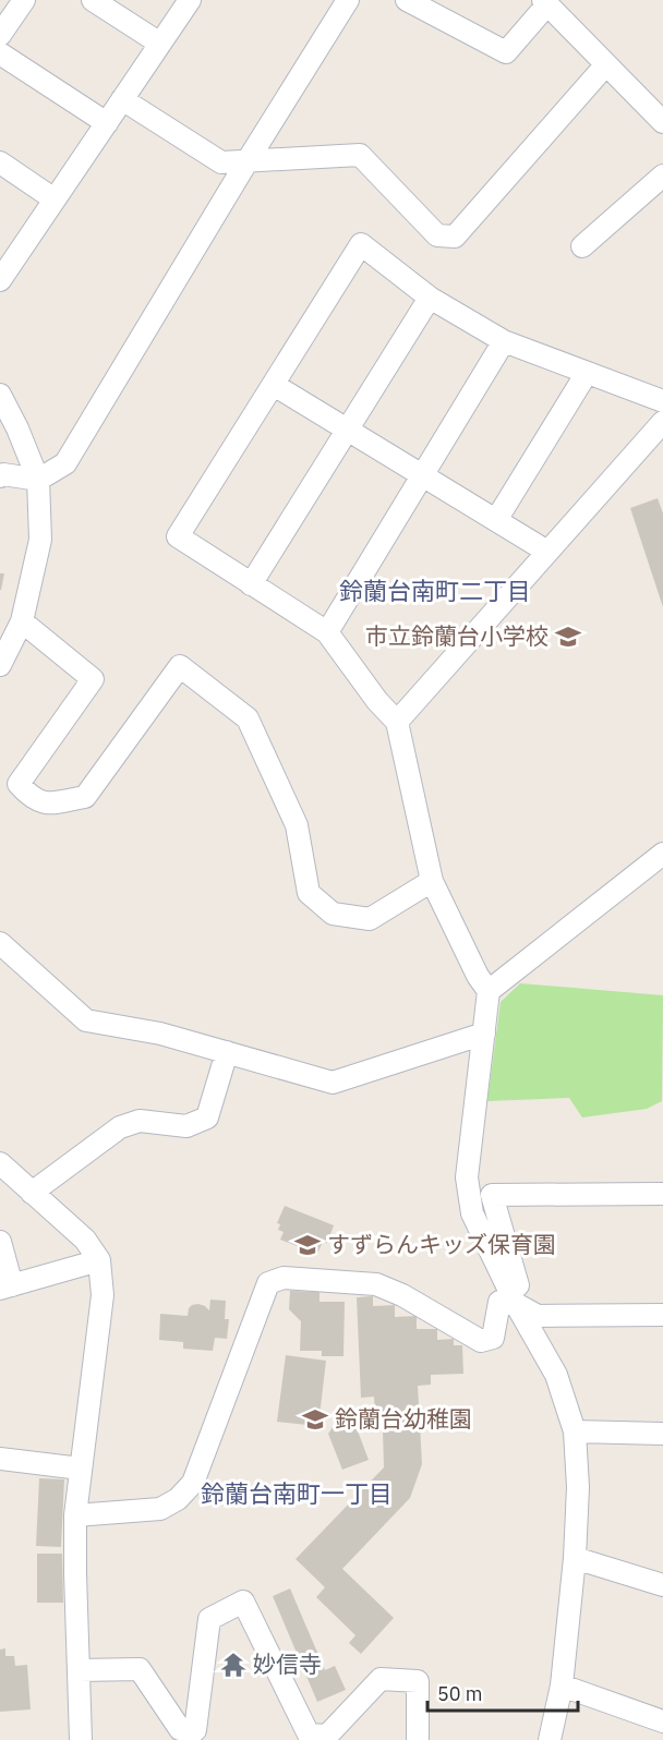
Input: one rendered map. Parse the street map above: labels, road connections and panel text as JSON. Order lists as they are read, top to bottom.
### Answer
{
  "districts": ["鈴蘭台南町二丁目", "鈴蘭台南町一丁目"],
  "places": {
    "school or university": ["市立鈴蘭台小学校", "すずらんキッズ保育園", "鈴蘭台幼稚園"],
    "temple": ["妙信寺"]
  },
  "scale_bar": "50 m"
}
